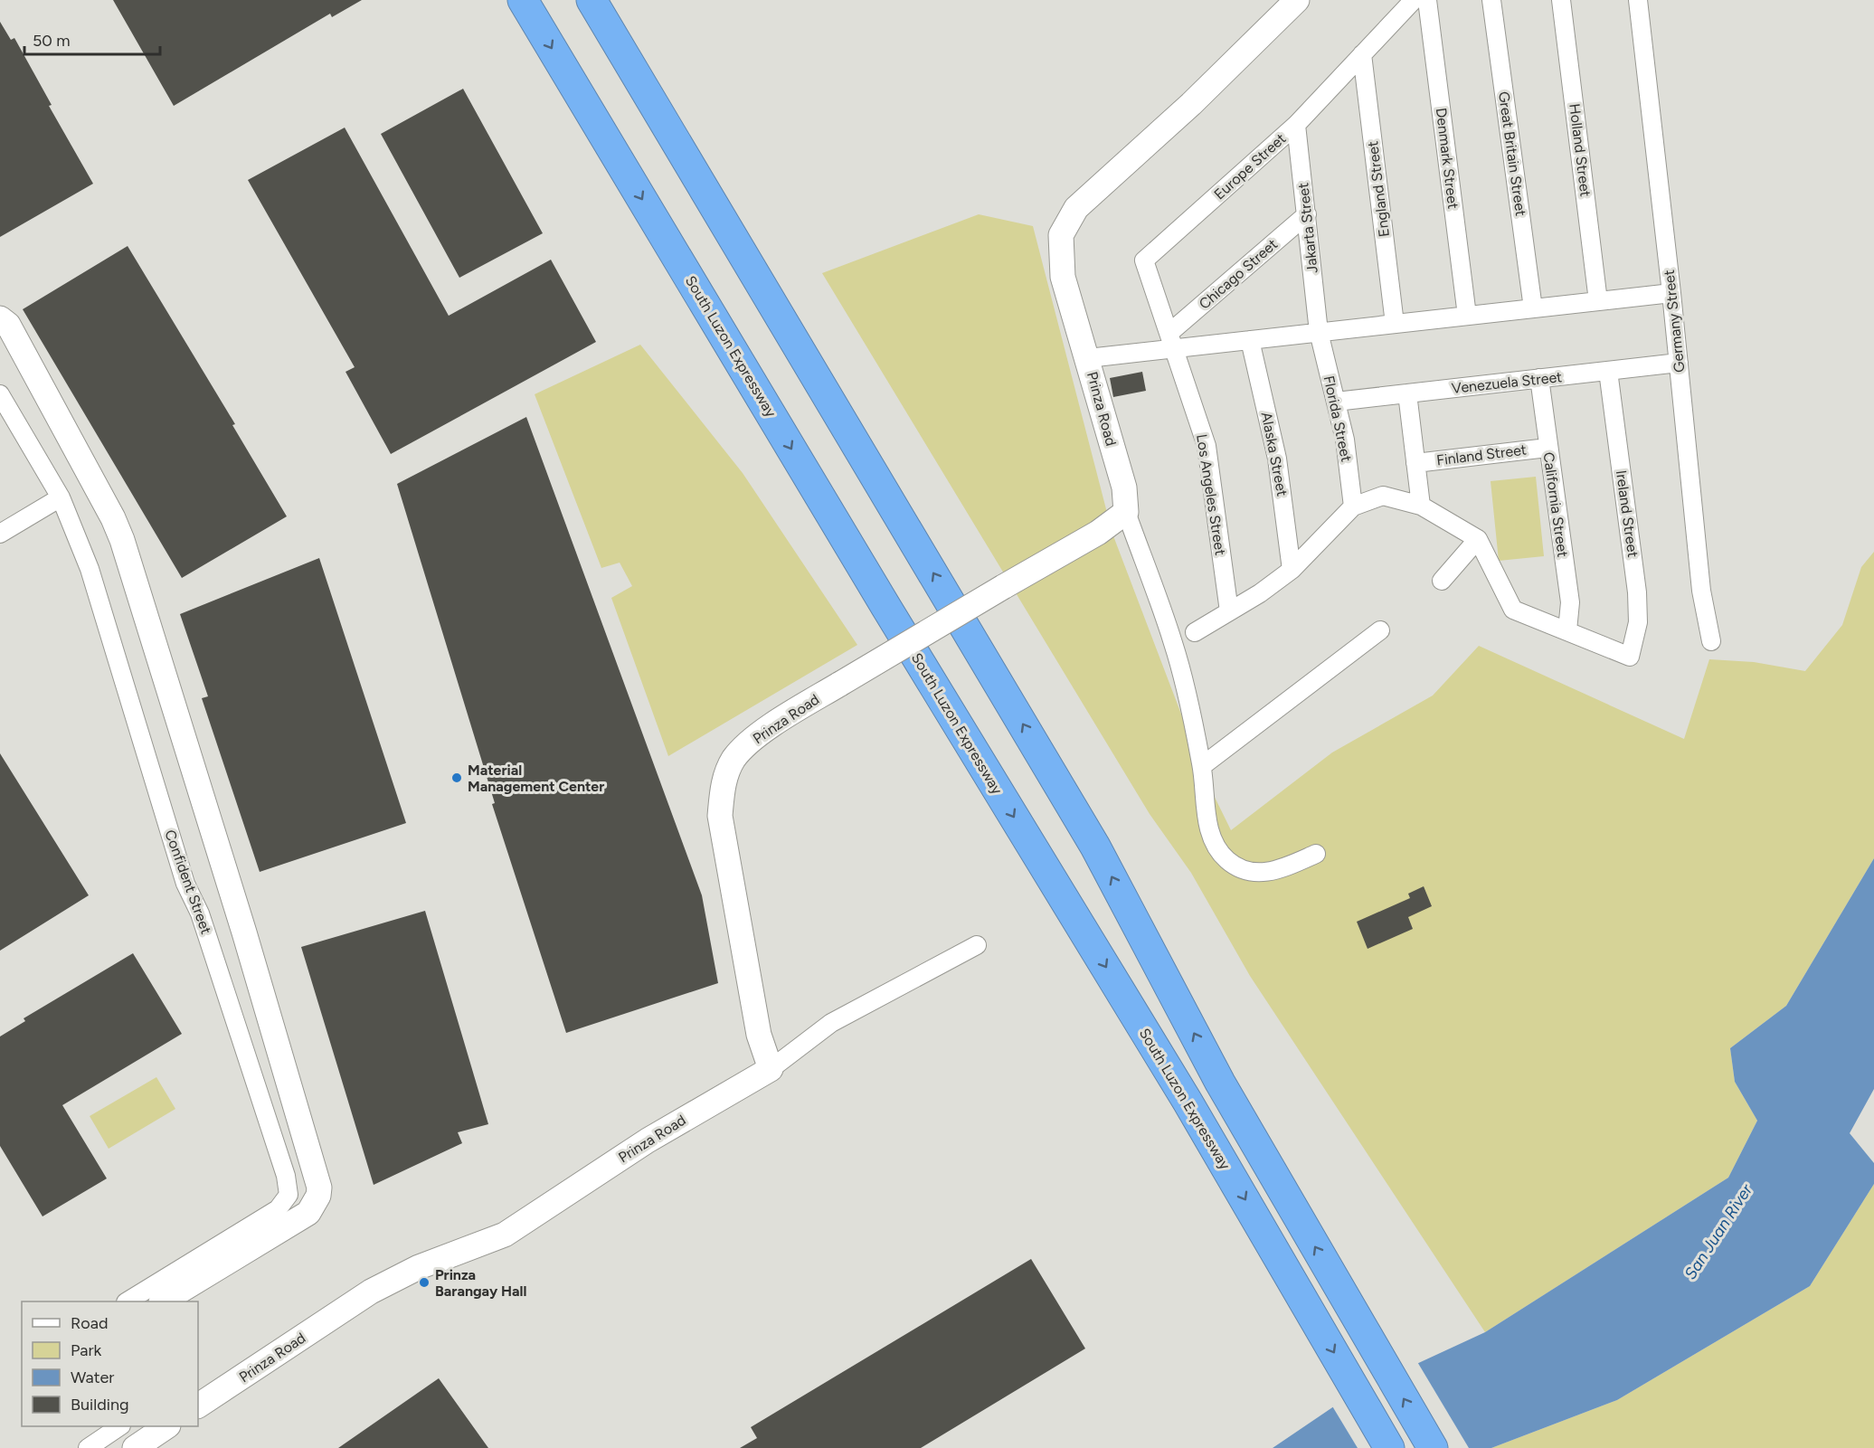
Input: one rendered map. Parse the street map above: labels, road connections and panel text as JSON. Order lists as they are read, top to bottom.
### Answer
{
  "streets": {
    "highway": ["South Luzon Expressway"],
    "main road": ["Prinza Road"],
    "street": [
      "Holland Street",
      "Great Britain Street",
      "Denmark Street",
      "Europe Street",
      "England Street",
      "Jakarta Street",
      "Chicago Street",
      "Germany Street",
      "Venezuela Street",
      "Florida Street",
      "Alaska Street",
      "Finland Street",
      "Los Angeles Street",
      "California Street",
      "Ireland Street",
      "Confident Street"
    ]
  },
  "crossings": [
    ["Europe Street", "England Street"],
    ["Europe Street", "Jakarta Street"],
    ["Europe Street", "Chicago Street"],
    ["Europe Street", "Los Angeles Street"],
    ["Jakarta Street", "Chicago Street"],
    ["Jakarta Street", "Florida Street"],
    ["Chicago Street", "Los Angeles Street"],
    ["Germany Street", "Venezuela Street"],
    ["Venezuela Street", "Florida Street"],
    ["Venezuela Street", "California Street"],
    ["Venezuela Street", "Ireland Street"],
    ["Finland Street", "California Street"],
    ["California Street", "Ireland Street"]
  ],
  "water": ["San Juan River"],
  "places": ["Material Management Center", "Prinza Barangay Hall"],
  "legend": [
    "Road",
    "Park",
    "Water",
    "Building"
  ],
  "scale_bar": "50 m"
}
